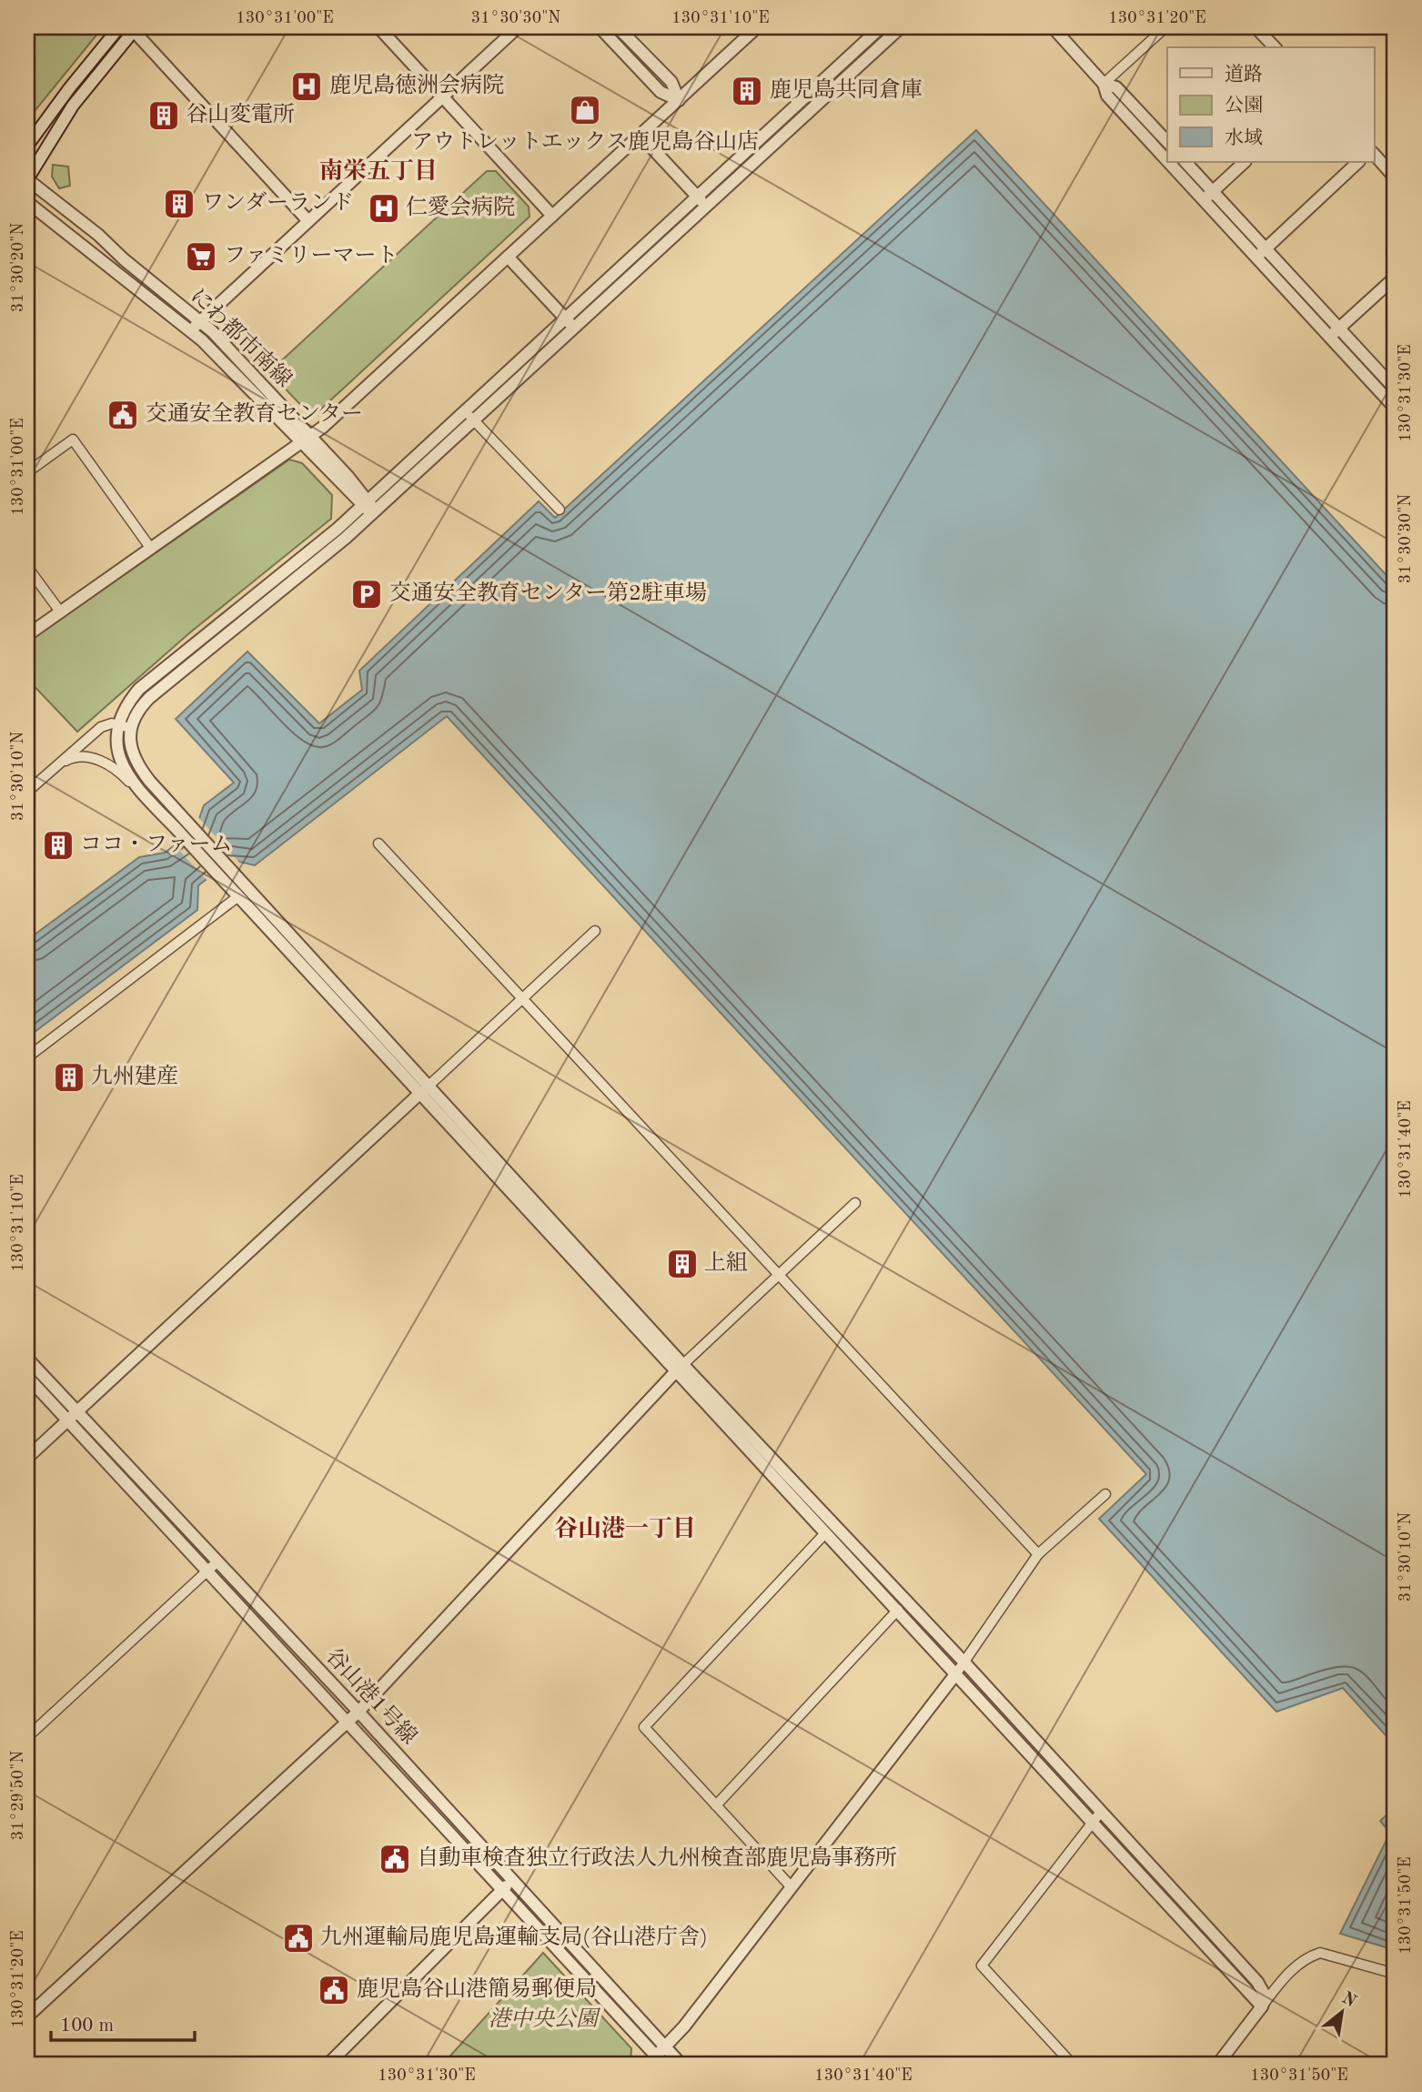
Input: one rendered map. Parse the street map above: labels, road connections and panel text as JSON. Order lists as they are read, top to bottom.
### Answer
{
  "streets": {
    "street": ["にわ都市南線", "谷山港1号線"]
  },
  "districts": ["南栄五丁目", "谷山港一丁目"],
  "parks": ["港中央公園"],
  "places": {
    "hospital": ["鹿児島徳洲会病院", "仁愛会病院"],
    "building": [
      "鹿児島共同倉庫",
      "谷山変電所",
      "ワンダーランド",
      "ココ・ファーム",
      "九州建産",
      "上組"
    ],
    "shop": ["アウトレットエックス鹿児島谷山店"],
    "supermarket": ["ファミリーマート"],
    "public building": [
      "交通安全教育センター",
      "自動車検査独立行政法人九州検査部鹿児島事務所",
      "九州運輸局鹿児島運輸支局(谷山港庁舎)",
      "鹿児島谷山港簡易郵便局"
    ],
    "parking": ["交通安全教育センター第2駐車場"]
  },
  "legend": ["道路", "公園", "水域"],
  "scale_bar": "100 m",
  "north": "top right",
  "coordinates": [
    "130°31'00\"E",
    "31°30'30\"N",
    "130°31'10\"E",
    "130°31'20\"E",
    "31°30'20\"N",
    "130°31'30\"E",
    "31°30'10\"N",
    "130°31'40\"E",
    "31°29'50\"N",
    "130°31'50\"E"
  ]
}
